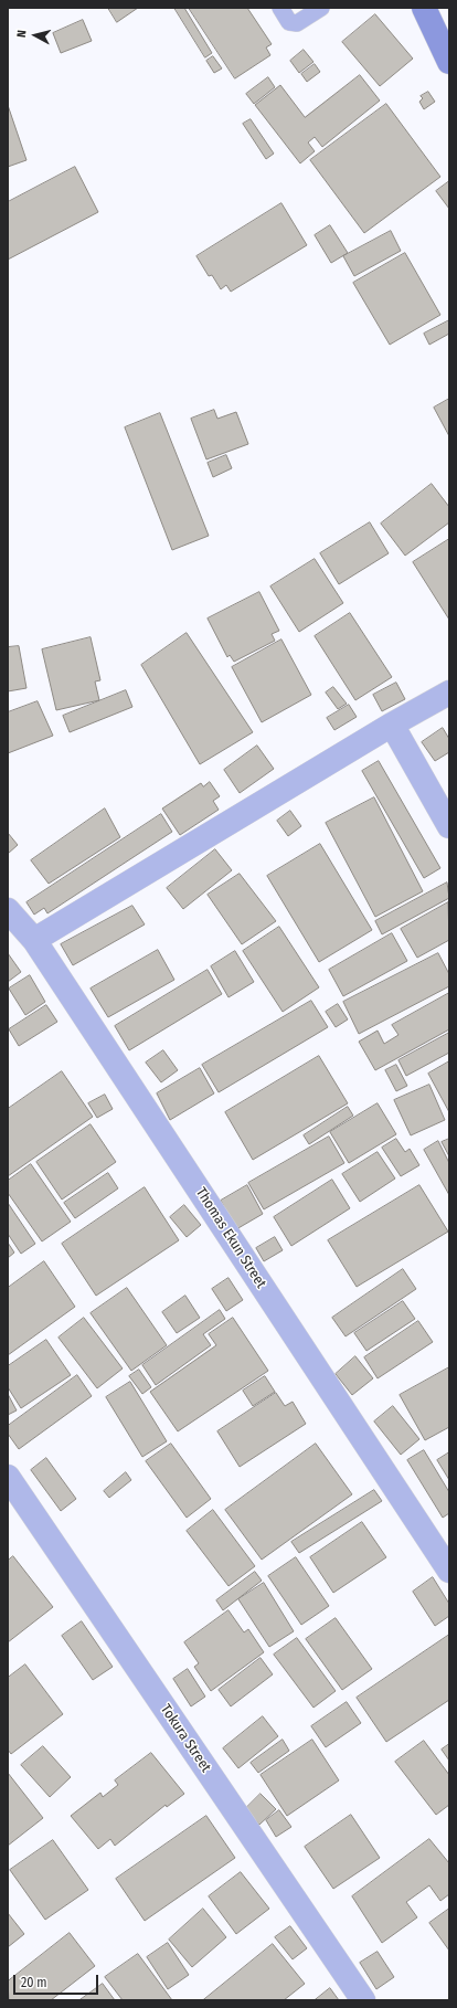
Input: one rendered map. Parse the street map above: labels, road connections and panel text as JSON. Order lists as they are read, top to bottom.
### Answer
{
  "streets": {
    "street": ["Thomas Ekun Street", "Tokura Street"]
  },
  "scale_bar": "20 m",
  "north": "left"
}
